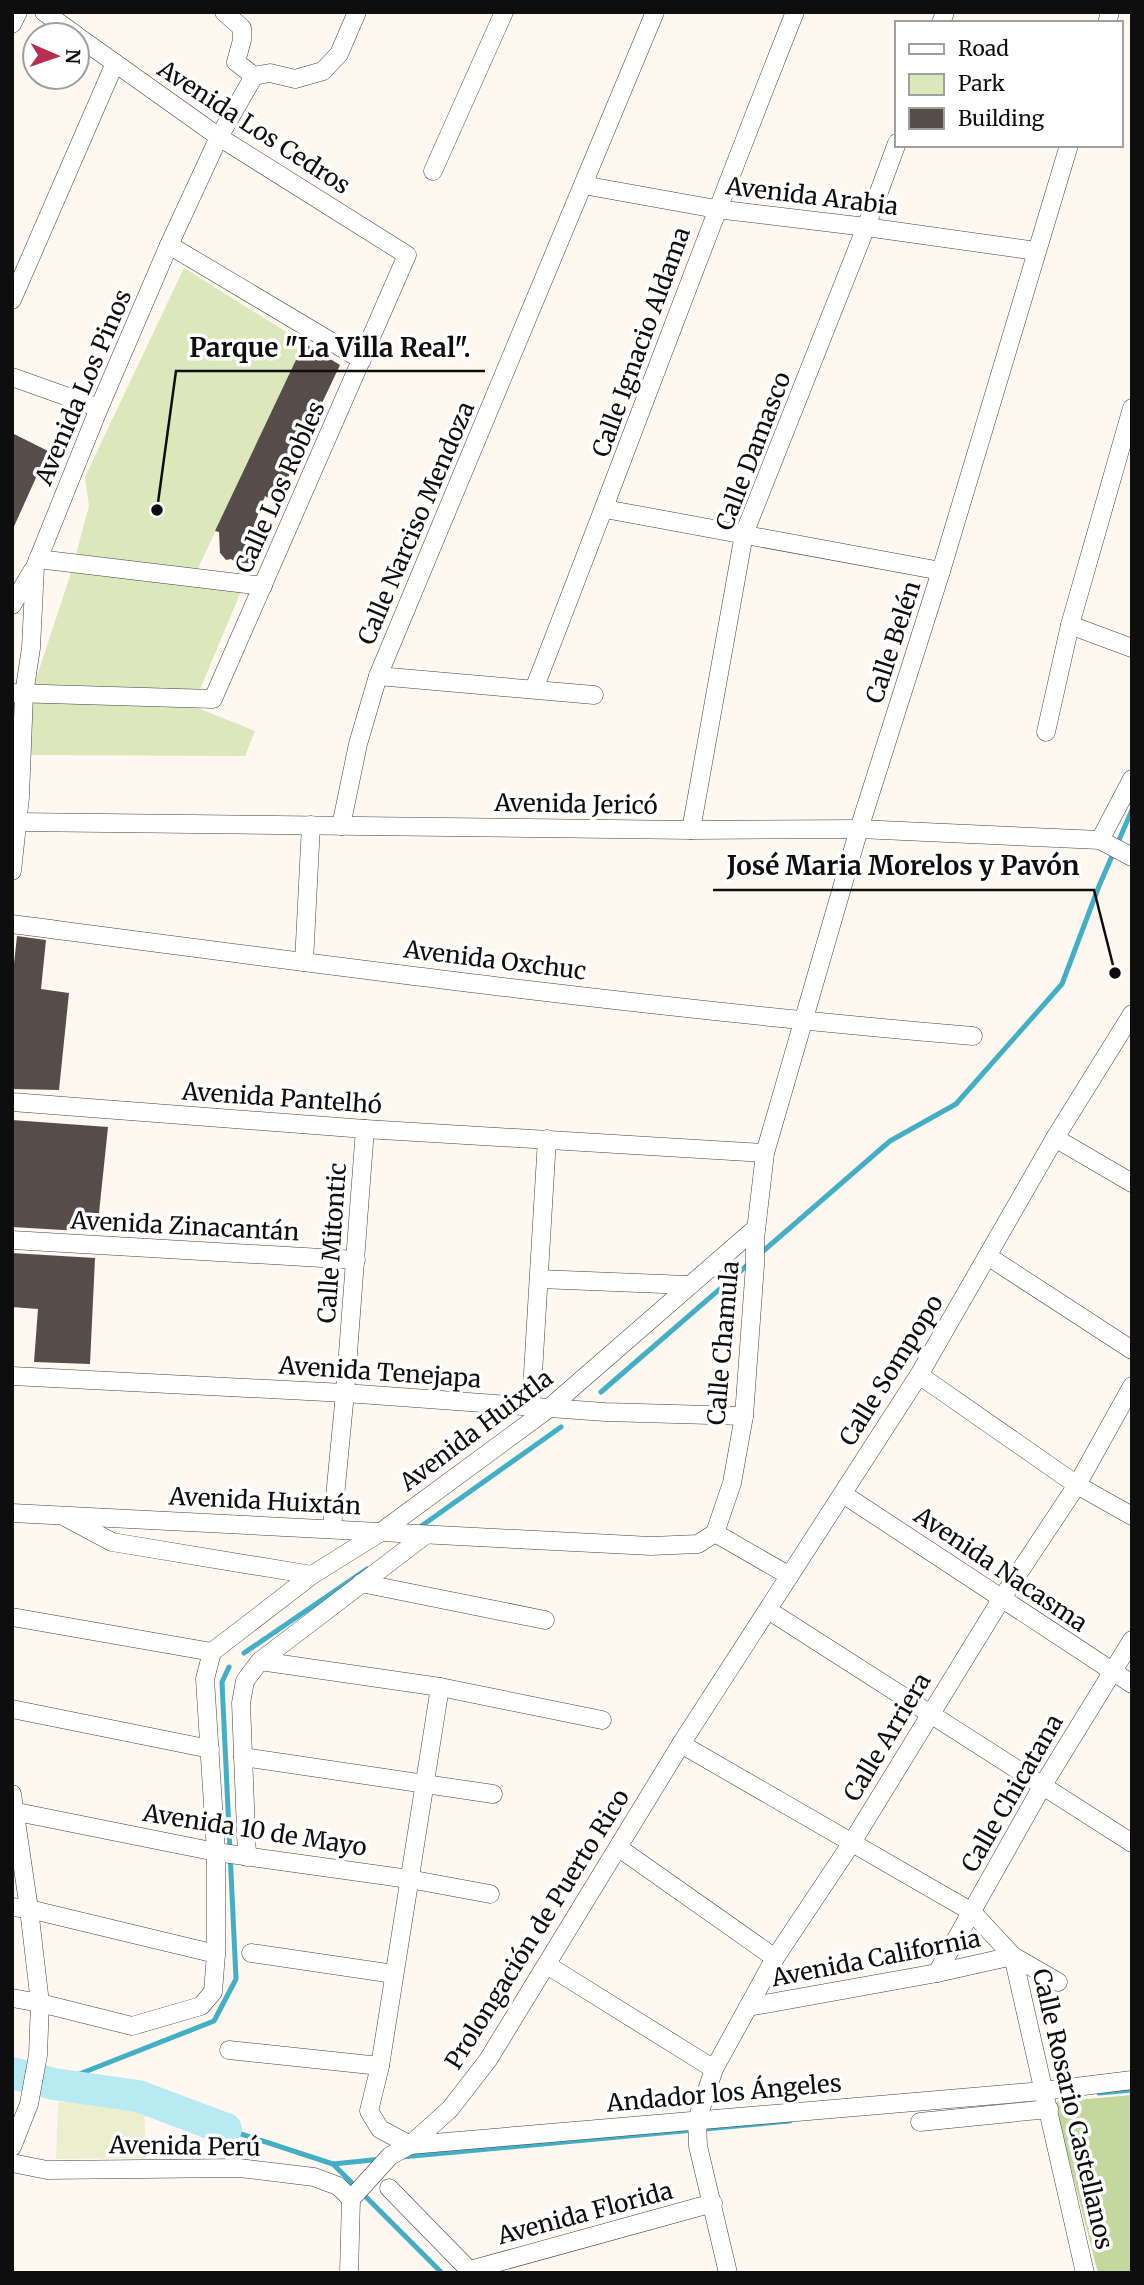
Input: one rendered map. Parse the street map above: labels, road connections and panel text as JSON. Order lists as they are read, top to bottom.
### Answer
{
  "streets": {
    "street": [
      "Avenida Los Cedros",
      "Avenida Arabia",
      "Calle Ignacio Aldama",
      "Avenida Los Pinos",
      "Calle Damasco",
      "Calle Los Robles",
      "Calle Narciso Mendoza",
      "Calle Belén",
      "Avenida Jericó",
      "Avenida Oxchuc",
      "Avenida Pantelhó",
      "Avenida Zinacantán",
      "Calle Mitontic",
      "Calle Chamula",
      "Calle Sompopo",
      "Avenida Tenejapa",
      "Avenida Huixtla",
      "Avenida Huixtán",
      "Avenida Nacasma",
      "Calle Arriera",
      "Calle Chicatana",
      "Avenida 10 de Mayo",
      "Prolongación de Puerto Rico",
      "Avenida California",
      "Andador los Ángeles",
      "Calle Rosario Castellanos",
      "Avenida Perú",
      "Avenida Florida"
    ]
  },
  "crossings": [
    ["Avenida Los Cedros", "Avenida Los Pinos"],
    ["Avenida Los Cedros", "Calle Los Robles"],
    ["Avenida Arabia", "Calle Ignacio Aldama"],
    ["Avenida Arabia", "Calle Damasco"],
    ["Avenida Arabia", "Calle Narciso Mendoza"],
    ["Avenida Arabia", "Calle Belén"],
    ["Avenida Los Pinos", "Calle Los Robles"],
    ["Avenida Los Pinos", "Avenida Jericó"],
    ["Calle Damasco", "Avenida Jericó"],
    ["Calle Narciso Mendoza", "Avenida Jericó"],
    ["Calle Belén", "Avenida Jericó"],
    ["Calle Belén", "Avenida Oxchuc"],
    ["Calle Belén", "Calle Chamula"],
    ["Avenida Pantelhó", "Calle Mitontic"],
    ["Avenida Zinacantán", "Calle Mitontic"],
    ["Calle Mitontic", "Avenida Tenejapa"],
    ["Calle Mitontic", "Avenida Huixtán"],
    ["Calle Chamula", "Avenida Tenejapa"],
    ["Calle Chamula", "Avenida Huixtla"],
    ["Calle Chamula", "Avenida Huixtán"],
    ["Calle Sompopo", "Avenida Nacasma"],
    ["Calle Sompopo", "Prolongación de Puerto Rico"],
    ["Avenida Tenejapa", "Avenida Huixtla"],
    ["Avenida Huixtla", "Avenida Huixtán"],
    ["Avenida Nacasma", "Calle Arriera"],
    ["Avenida Nacasma", "Calle Chicatana"],
    ["Calle Arriera", "Avenida California"],
    ["Calle Arriera", "Andador los Ángeles"],
    ["Calle Chicatana", "Avenida California"],
    ["Prolongación de Puerto Rico", "Avenida California"],
    ["Prolongación de Puerto Rico", "Andador los Ángeles"],
    ["Prolongación de Puerto Rico", "Avenida Perú"],
    ["Avenida California", "Calle Rosario Castellanos"],
    ["Andador los Ángeles", "Calle Rosario Castellanos"]
  ],
  "places": ["Parque \"La Villa Real\".", "José Maria Morelos y Pavón"],
  "legend": ["Road", "Park", "Building"],
  "north": "right"
}
